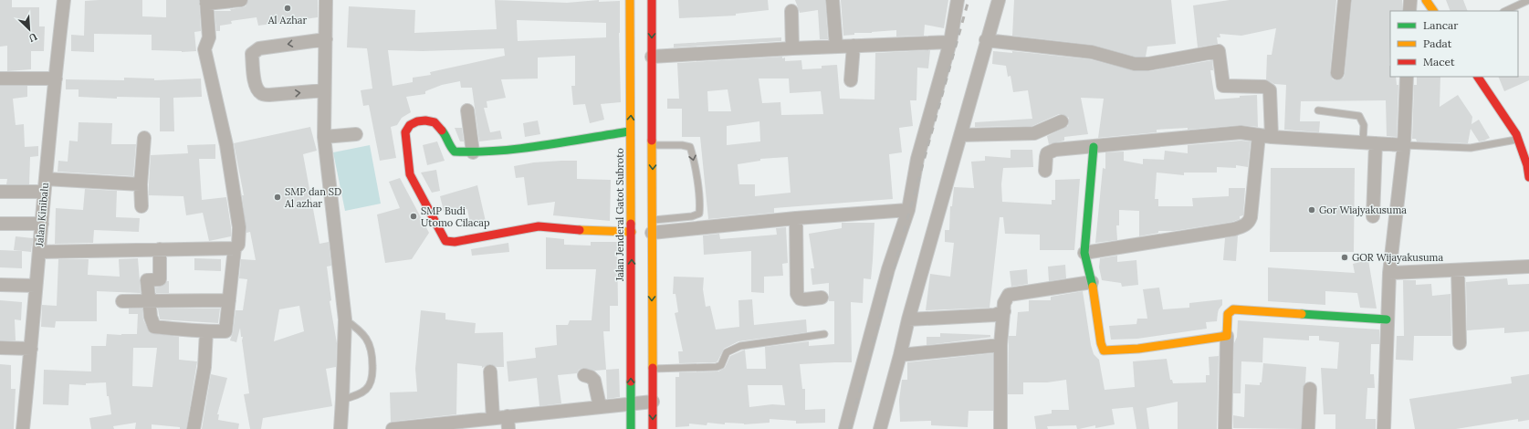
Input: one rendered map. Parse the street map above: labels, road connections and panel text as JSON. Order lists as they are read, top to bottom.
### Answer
{
  "streets": {
    "street": ["Jalan Kinibalu", "Jalan Jenderal Gatot Subroto"]
  },
  "places": [
    "Al Azhar",
    "SMP dan SD Al azhar",
    "Gor Wiajyakusuma",
    "SMP Budi Utomo Cilacap",
    "GOR Wijayakusuma"
  ],
  "legend": ["Lancar", "Padat", "Macet"],
  "north": "bottom right"
}
